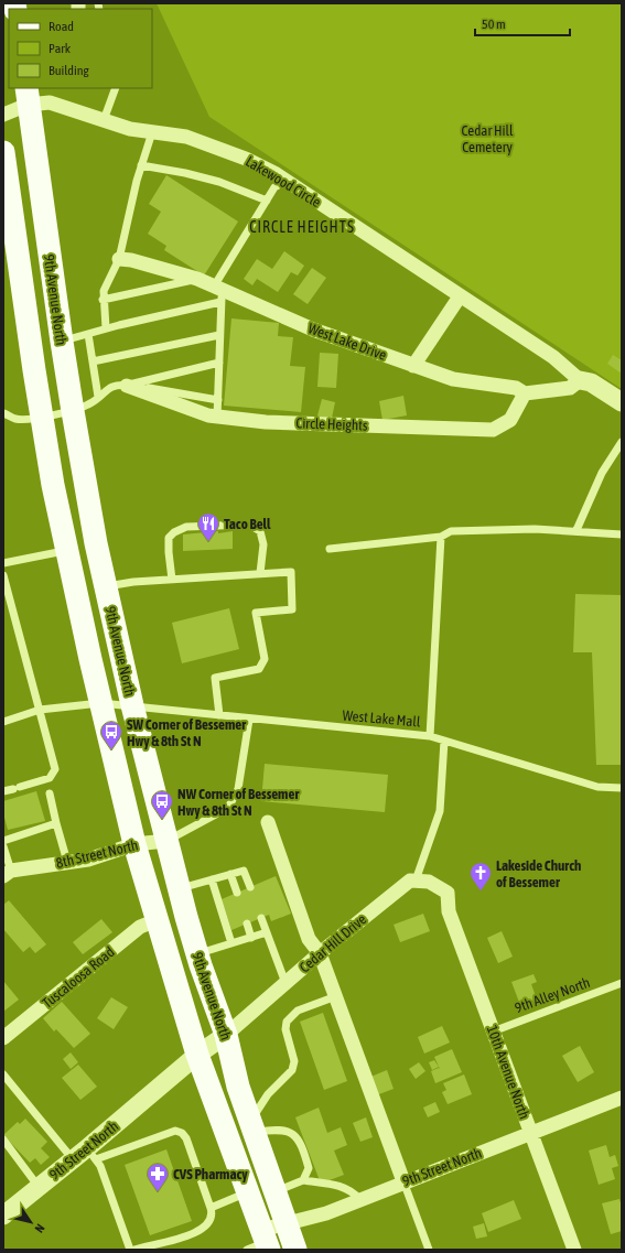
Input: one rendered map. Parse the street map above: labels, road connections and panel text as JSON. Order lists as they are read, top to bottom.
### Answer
{
  "streets": {
    "main road": ["9th Avenue North"],
    "street": [
      "Lakewood Circle",
      "West Lake Drive",
      "Circle Heights",
      "8th Street North",
      "Cedar Hill Drive",
      "Tuscaloosa Road",
      "10th Avenue North",
      "9th Street North"
    ],
    "lane": ["West Lake Mall", "9th Alley North"]
  },
  "crossings": [
    ["Lakewood Circle", "9th Avenue North"],
    ["Lakewood Circle", "West Lake Drive"],
    ["9th Avenue North", "West Lake Mall"],
    ["9th Avenue North", "8th Street North"],
    ["9th Avenue North", "Cedar Hill Drive"],
    ["9th Avenue North", "Tuscaloosa Road"],
    ["9th Avenue North", "9th Street North"],
    ["West Lake Drive", "Circle Heights"],
    ["Cedar Hill Drive", "10th Avenue North"],
    ["Cedar Hill Drive", "9th Street North"],
    ["9th Alley North", "10th Avenue North"],
    ["10th Avenue North", "9th Street North"]
  ],
  "districts": ["CIRCLE HEIGHTS"],
  "parks": ["Cedar Hill Cemetery"],
  "places": {
    "restaurant": ["Taco Bell"],
    "bus stop": ["SW Corner of Bessemer Hwy & 8th St N", "NW Corner of Bessemer Hwy & 8th St N"],
    "church": ["Lakeside Church of Bessemer"],
    "pharmacy": ["CVS Pharmacy"]
  },
  "legend": ["Road", "Park", "Building"],
  "scale_bar": "50 m",
  "north": "bottom right"
}
